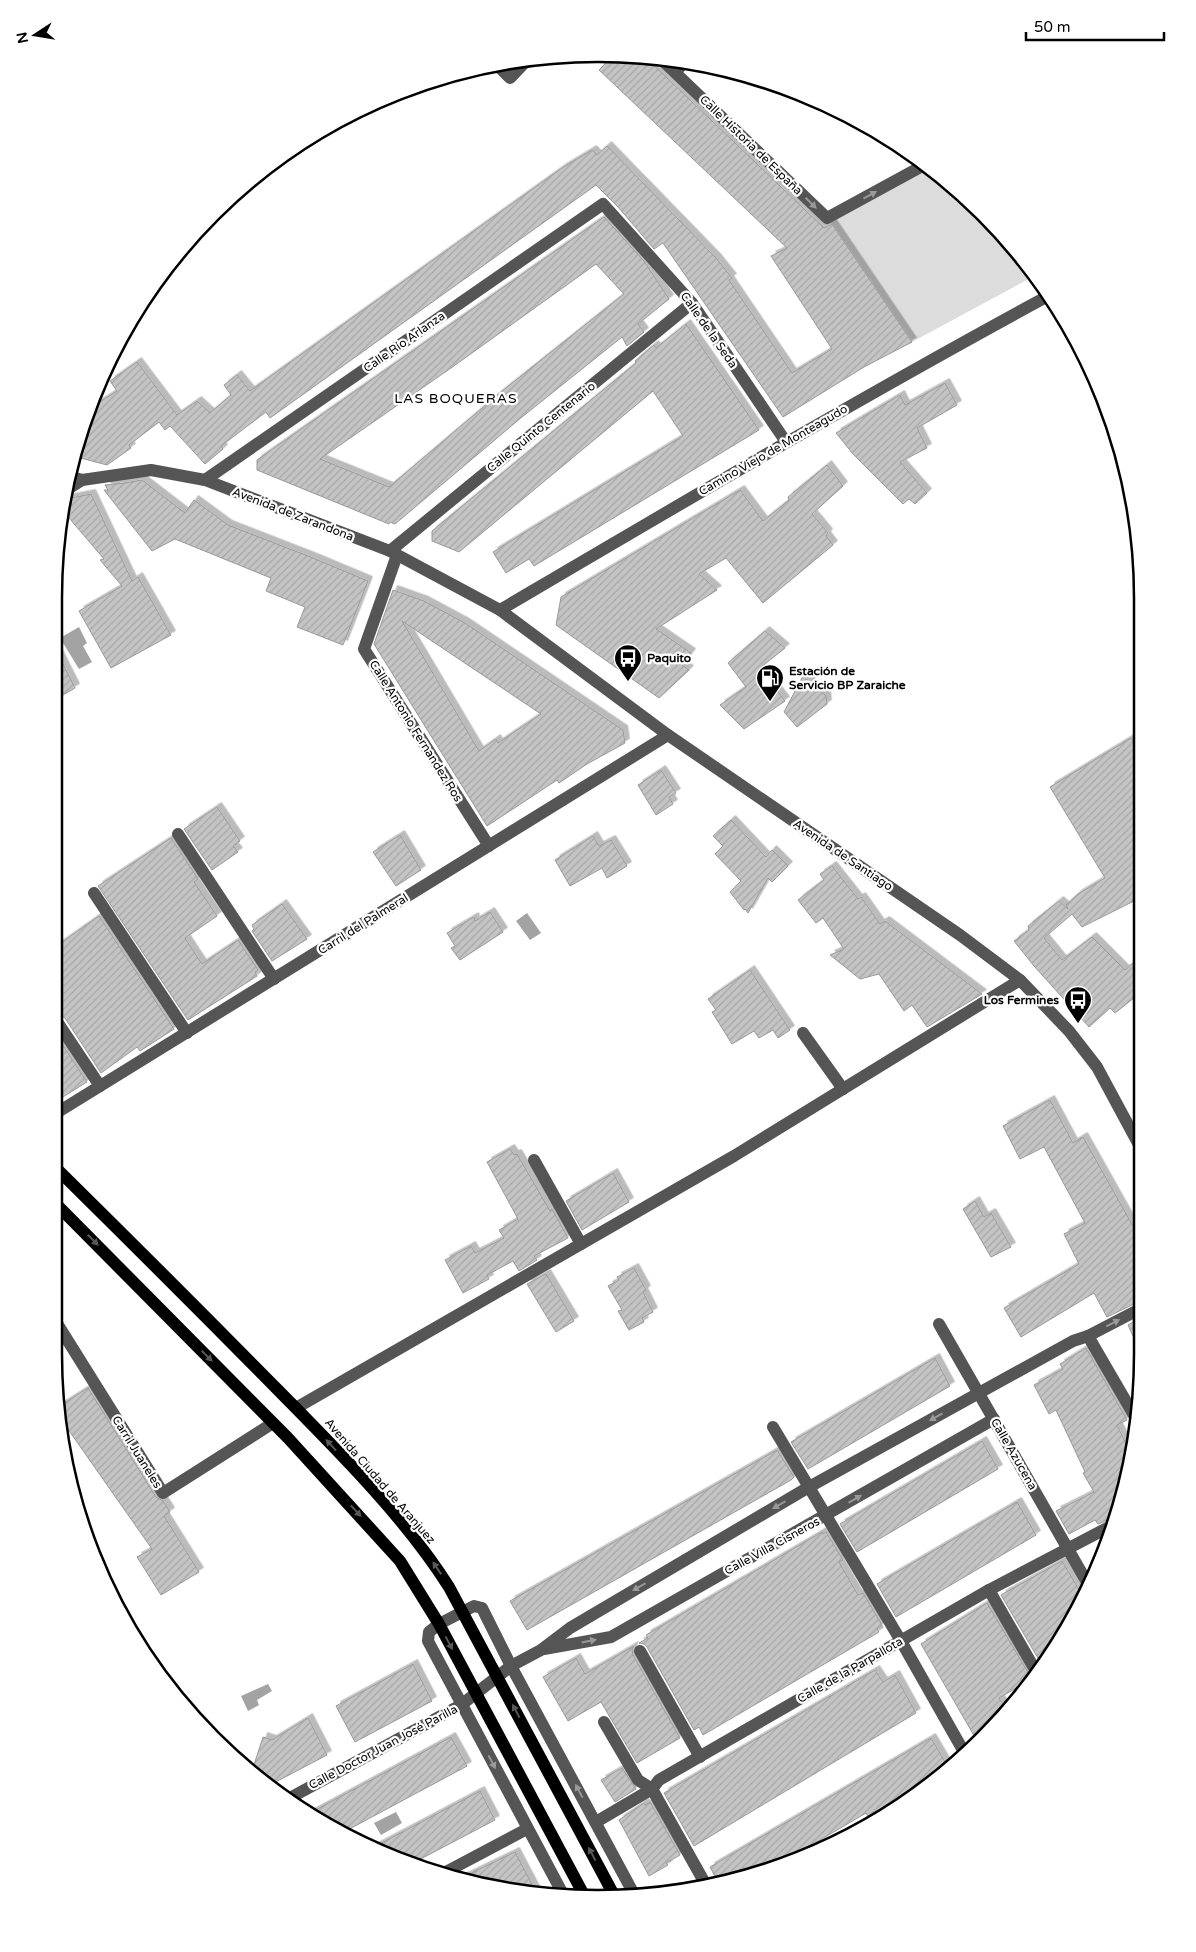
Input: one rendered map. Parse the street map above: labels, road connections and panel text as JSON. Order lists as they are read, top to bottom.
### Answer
{
  "streets": {
    "main road": ["Avenida Ciudad de Aranjuez"],
    "street": [
      "Calle Historia de España",
      "Calle de la Seda",
      "Calle Río Arlanza",
      "Calle Quinto Centenario",
      "Camino Viejo de Monteagudo",
      "Avenida de Zarandona",
      "Calle Antonio Fernandez Ros",
      "Avenida de Santiago",
      "Carril del Palmeral",
      "Carril Juaneles",
      "Calle Azucena",
      "Calle Villa Cisneros",
      "Calle de la Parpallota",
      "Calle Doctor Juan José Parilla"
    ]
  },
  "crossings": [
    ["Calle de la Seda", "Calle Río Arlanza"],
    ["Calle de la Seda", "Calle Quinto Centenario"],
    ["Calle de la Seda", "Camino Viejo de Monteagudo"],
    ["Calle Río Arlanza", "Avenida de Zarandona"],
    ["Calle Quinto Centenario", "Avenida de Zarandona"],
    ["Calle Quinto Centenario", "Calle Antonio Fernandez Ros"],
    ["Camino Viejo de Monteagudo", "Avenida de Zarandona"],
    ["Camino Viejo de Monteagudo", "Avenida de Santiago"],
    ["Avenida de Zarandona", "Calle Antonio Fernandez Ros"],
    ["Avenida de Zarandona", "Avenida de Santiago"],
    ["Calle Antonio Fernandez Ros", "Carril del Palmeral"],
    ["Avenida de Santiago", "Carril del Palmeral"],
    ["Calle Azucena", "Calle Villa Cisneros"],
    ["Calle Azucena", "Calle de la Parpallota"],
    ["Avenida Ciudad de Aranjuez", "Calle Villa Cisneros"],
    ["Calle Villa Cisneros", "Calle Doctor Juan José Parilla"]
  ],
  "one_way": ["Calle Historia de España"],
  "districts": ["LAS BOQUERAS"],
  "places": {
    "bus stop": ["Paquito", "Los Fermines"],
    "fuel station": ["Estación de Servicio BP Zaraiche"]
  },
  "scale_bar": "50 m",
  "north": "left"
}
